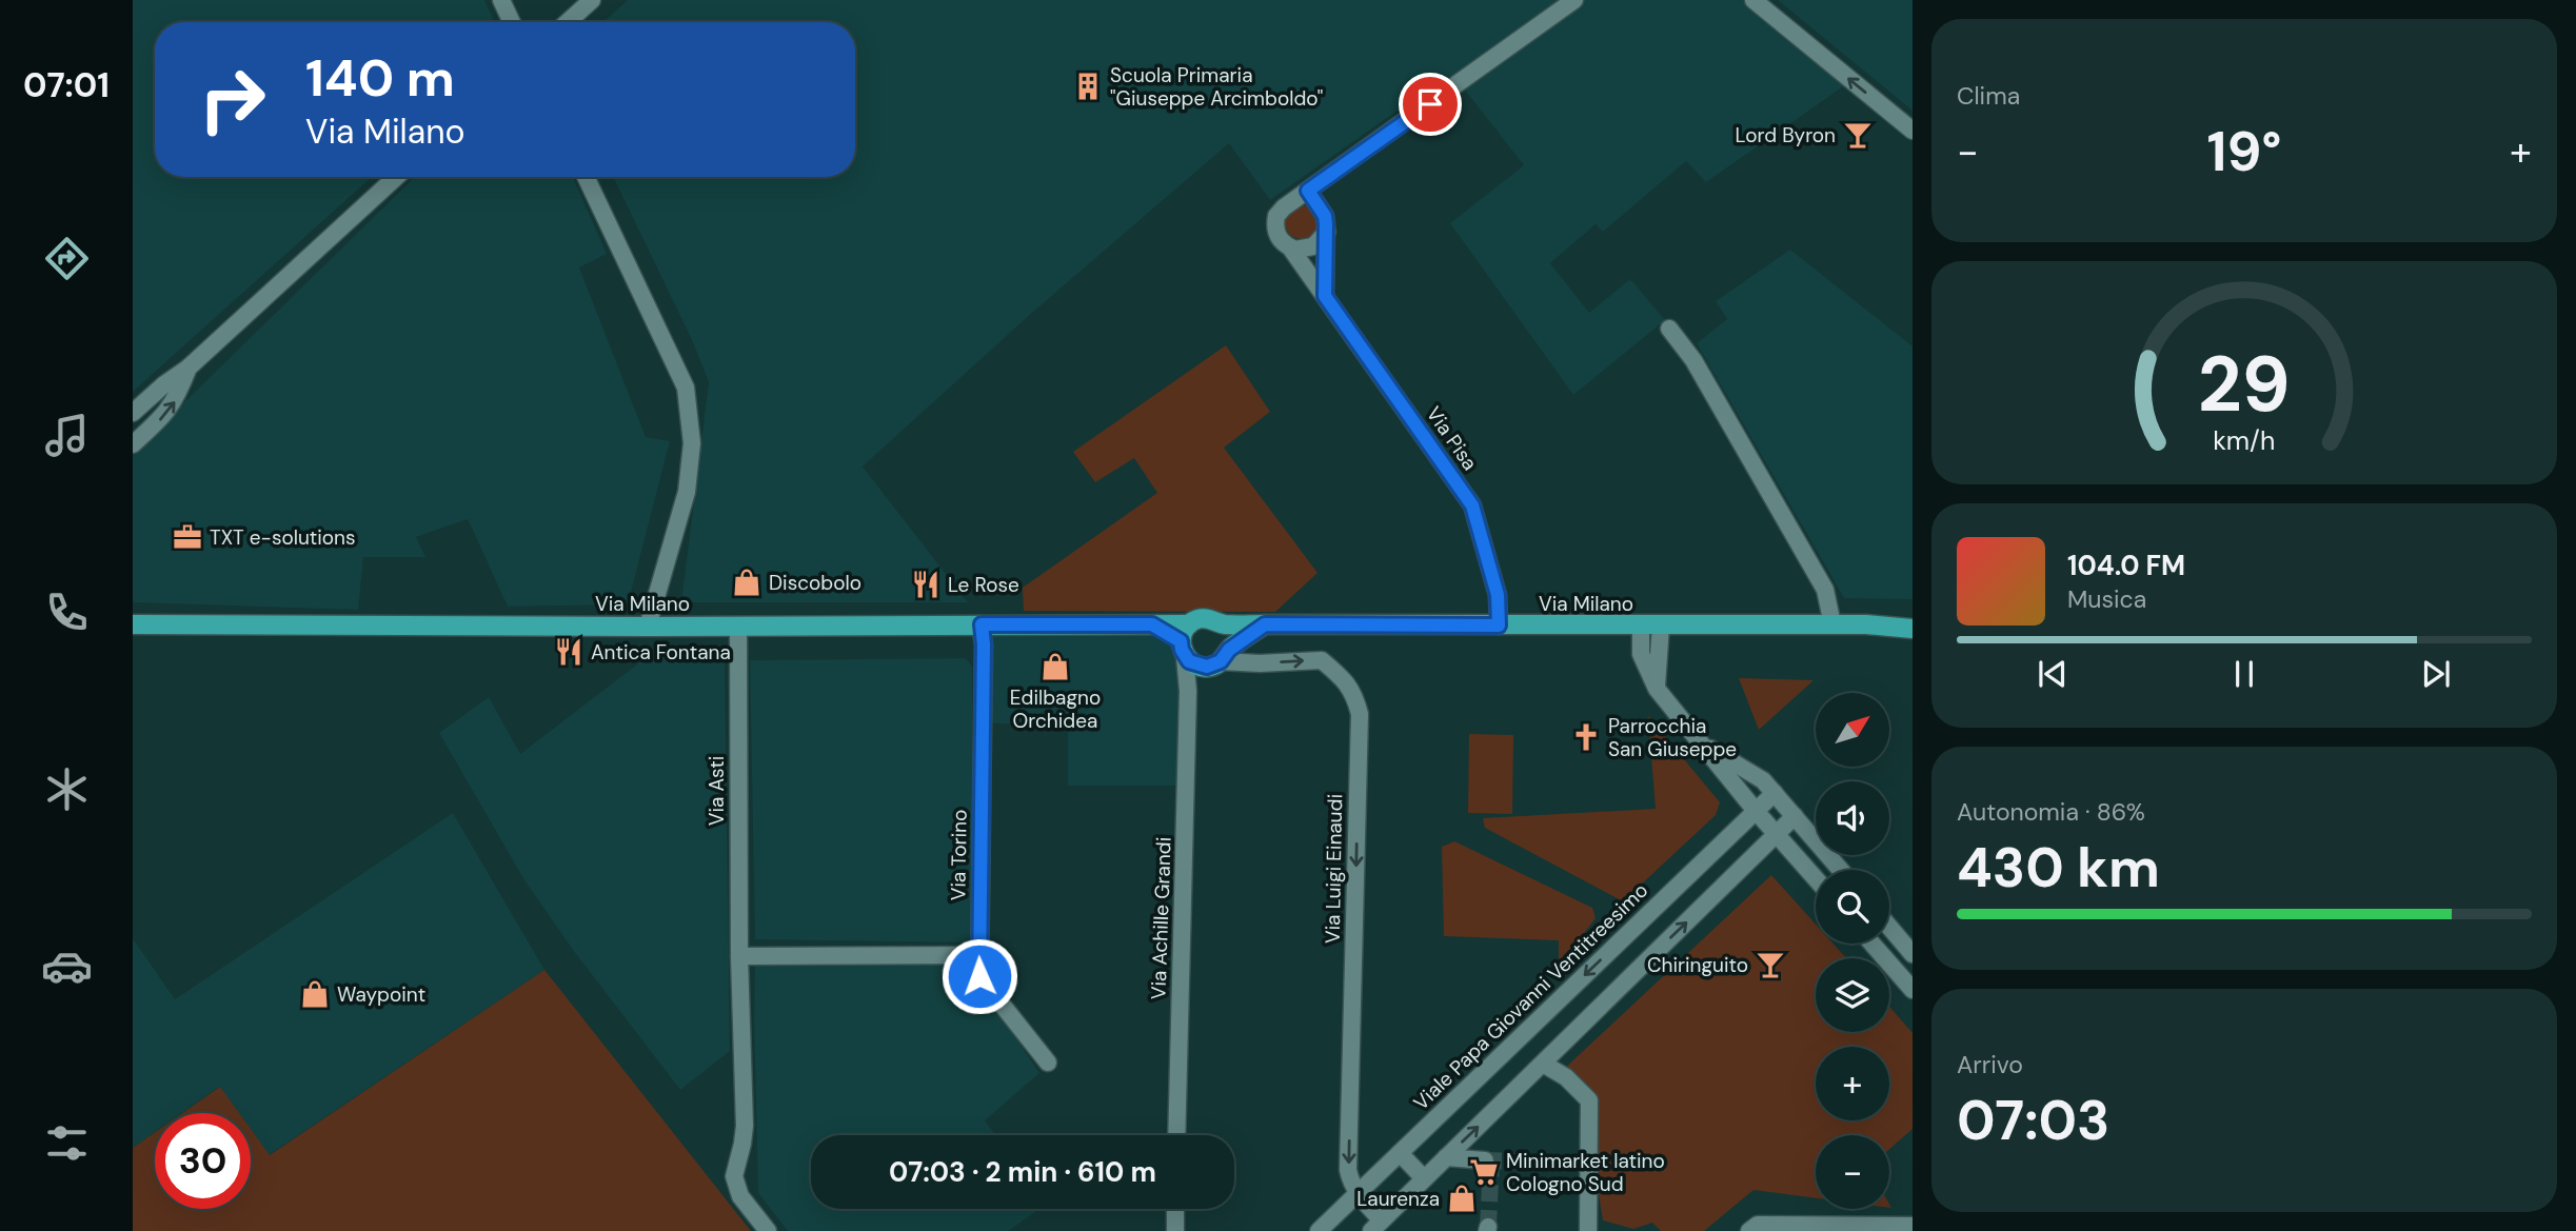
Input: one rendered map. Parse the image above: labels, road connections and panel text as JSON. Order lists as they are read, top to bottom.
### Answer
{
  "streets": {
    "main road": ["Via Milano"],
    "street": [
      "Via Pisa",
      "Via Asti",
      "Via Torino",
      "Via Luigi Einaudi",
      "Via Achille Grandi",
      "Viale Papa Giovanni Ventitreesimo"
    ]
  },
  "crossings": [
    ["Via Pisa", "Via Milano"],
    ["Via Milano", "Via Asti"],
    ["Via Milano", "Via Torino"],
    ["Via Milano", "Via Luigi Einaudi"],
    ["Via Milano", "Via Achille Grandi"],
    ["Via Luigi Einaudi", "Via Achille Grandi"],
    ["Via Luigi Einaudi", "Viale Papa Giovanni Ventitreesimo"]
  ],
  "one_way": ["Via Luigi Einaudi"],
  "places": {
    "building": ["Scuola Primaria \"Giuseppe Arcimboldo\""],
    "bar": ["Lord Byron", "Chiringuito"],
    "office": ["TXT e-solutions"],
    "shop": [
      "Discobolo",
      "Edilbagno Orchidea",
      "Waypoint",
      "Laurenza"
    ],
    "restaurant": ["Le Rose", "Antica Fontana"],
    "church": ["Parrocchia San Giuseppe"],
    "supermarket": ["Minimarket latino Cologno Sud"]
  },
  "north": "top right",
  "page": {
    "tabs": "07:01",
    "tile": [
      "Clima",
      ["Autonomia · 86%", "430 km"],
      ["Arrivo", "07:03"]
    ],
    "turn": ["140 m", "Via Milano"],
    "heat": ["−", "19°", "+"],
    "song": ["104.0 FM", "Musica"],
    "map_buttons": ["+", "−"],
    "limit": "30",
    "trip": "07:03 · 2 min · 610 m",
    "gauge": ["29", "km/h"]
  }
}
